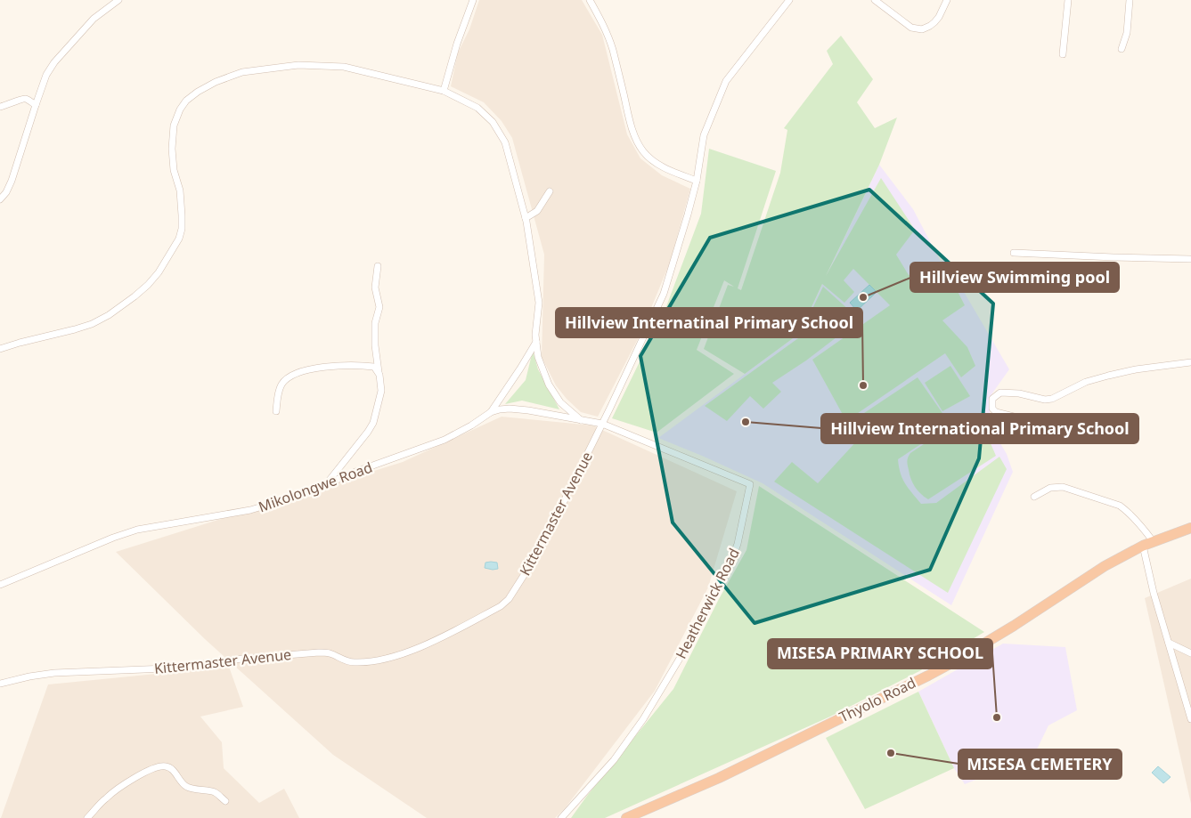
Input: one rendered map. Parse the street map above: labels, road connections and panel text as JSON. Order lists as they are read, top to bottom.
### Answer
{
  "streets": {
    "highway": ["Thyolo Road"],
    "street": ["Mikolongwe Road", "Kittermaster Avenue", "Heatherwick Road"]
  },
  "crossings": [
    ["Mikolongwe Road", "Kittermaster Avenue"],
    ["Mikolongwe Road", "Heatherwick Road"],
    ["Kittermaster Avenue", "Heatherwick Road"]
  ],
  "places": [
    "Hillview Swimming pool",
    "Hillview Internatinal Primary School",
    "Hillview International Primary School",
    "MISESA PRIMARY SCHOOL",
    "MISESA CEMETERY"
  ]
}
